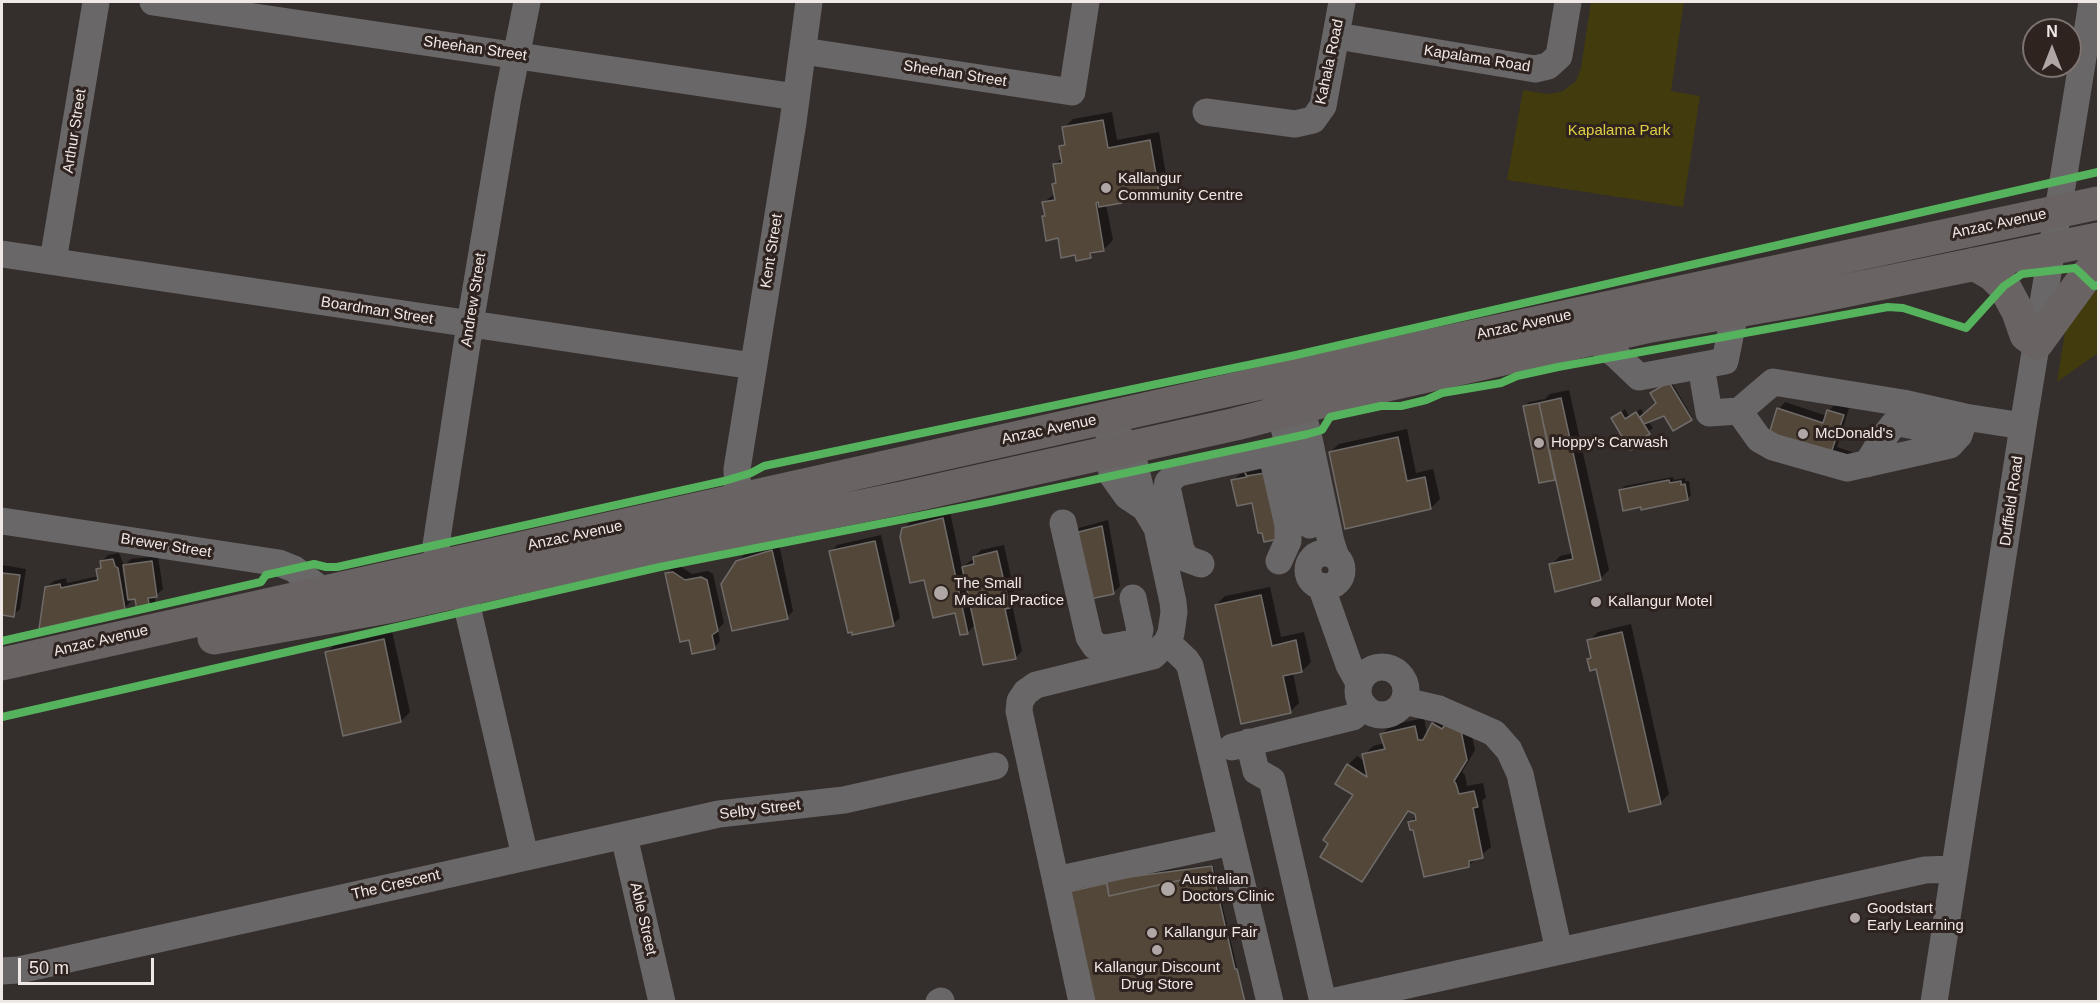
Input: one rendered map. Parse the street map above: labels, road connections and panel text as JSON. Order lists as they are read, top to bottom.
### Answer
{
  "streets": {
    "highway": ["Anzac Avenue"],
    "street": [
      "Sheehan Street",
      "Kapalama Road",
      "Kahala Road",
      "Arthur Street",
      "Kent Street",
      "Andrew Street",
      "Boardman Street",
      "Duffield Road",
      "Brewer Street",
      "Selby Street",
      "The Crescent",
      "Able Street"
    ]
  },
  "crossings": [
    ["Sheehan Street", "Kent Street"],
    ["Sheehan Street", "Andrew Street"],
    ["Kapalama Road", "Kahala Road"],
    ["Arthur Street", "Boardman Street"],
    ["Anzac Avenue", "Kent Street"],
    ["Anzac Avenue", "Andrew Street"],
    ["Anzac Avenue", "Duffield Road"],
    ["Anzac Avenue", "Brewer Street"],
    ["Kent Street", "Boardman Street"],
    ["Andrew Street", "Boardman Street"],
    ["Selby Street", "The Crescent"],
    ["Selby Street", "Able Street"]
  ],
  "parks": ["Kapalama Park"],
  "places": [
    "Kallangur Community Centre",
    "McDonald's",
    "Hoppy's Carwash",
    "The Small Medical Practice",
    "Kallangur Motel",
    "Australian Doctors Clinic",
    "Goodstart Early Learning",
    "Kallangur Fair",
    "Kallangur Discount Drug Store"
  ],
  "scale_bar": "50 m",
  "north": "top"
}
